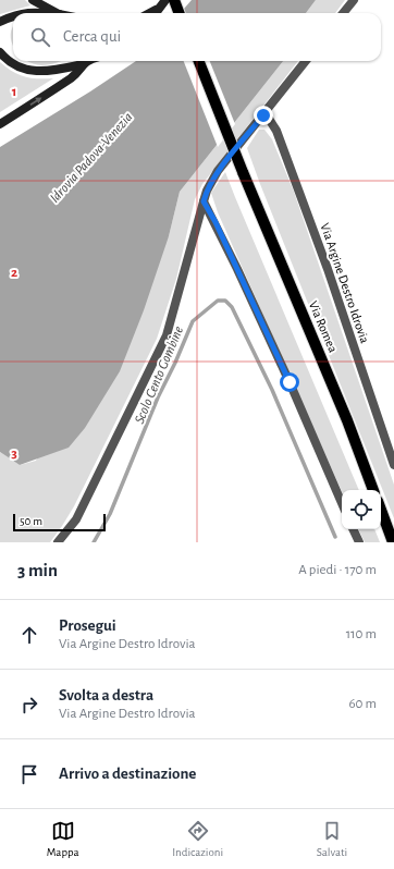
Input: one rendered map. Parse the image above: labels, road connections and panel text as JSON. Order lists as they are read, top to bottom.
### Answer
{
  "streets": {
    "main road": ["Via Romea"],
    "street": ["Via Argine Destro Idrovia"]
  },
  "water": ["Idrovia Padova-Venezia", "Scolo Cento Gombine"],
  "scale_bar": "50 m",
  "page": {
    "search": "Cerca qui",
    "scale": "50 m",
    "heading": ["3 min", "A piedi · 170 m"],
    "list": [
      ["Prosegui", "Via Argine Destro Idrovia", "110 m"],
      ["Svolta a destra", "Via Argine Destro Idrovia", "60 m"],
      "Arrivo a destinazione"
    ],
    "nav": ["Mappa", "Indicazioni", "Salvati"]
  },
  "grid": {
    "rows": ["1", "2", "3"]
  }
}
